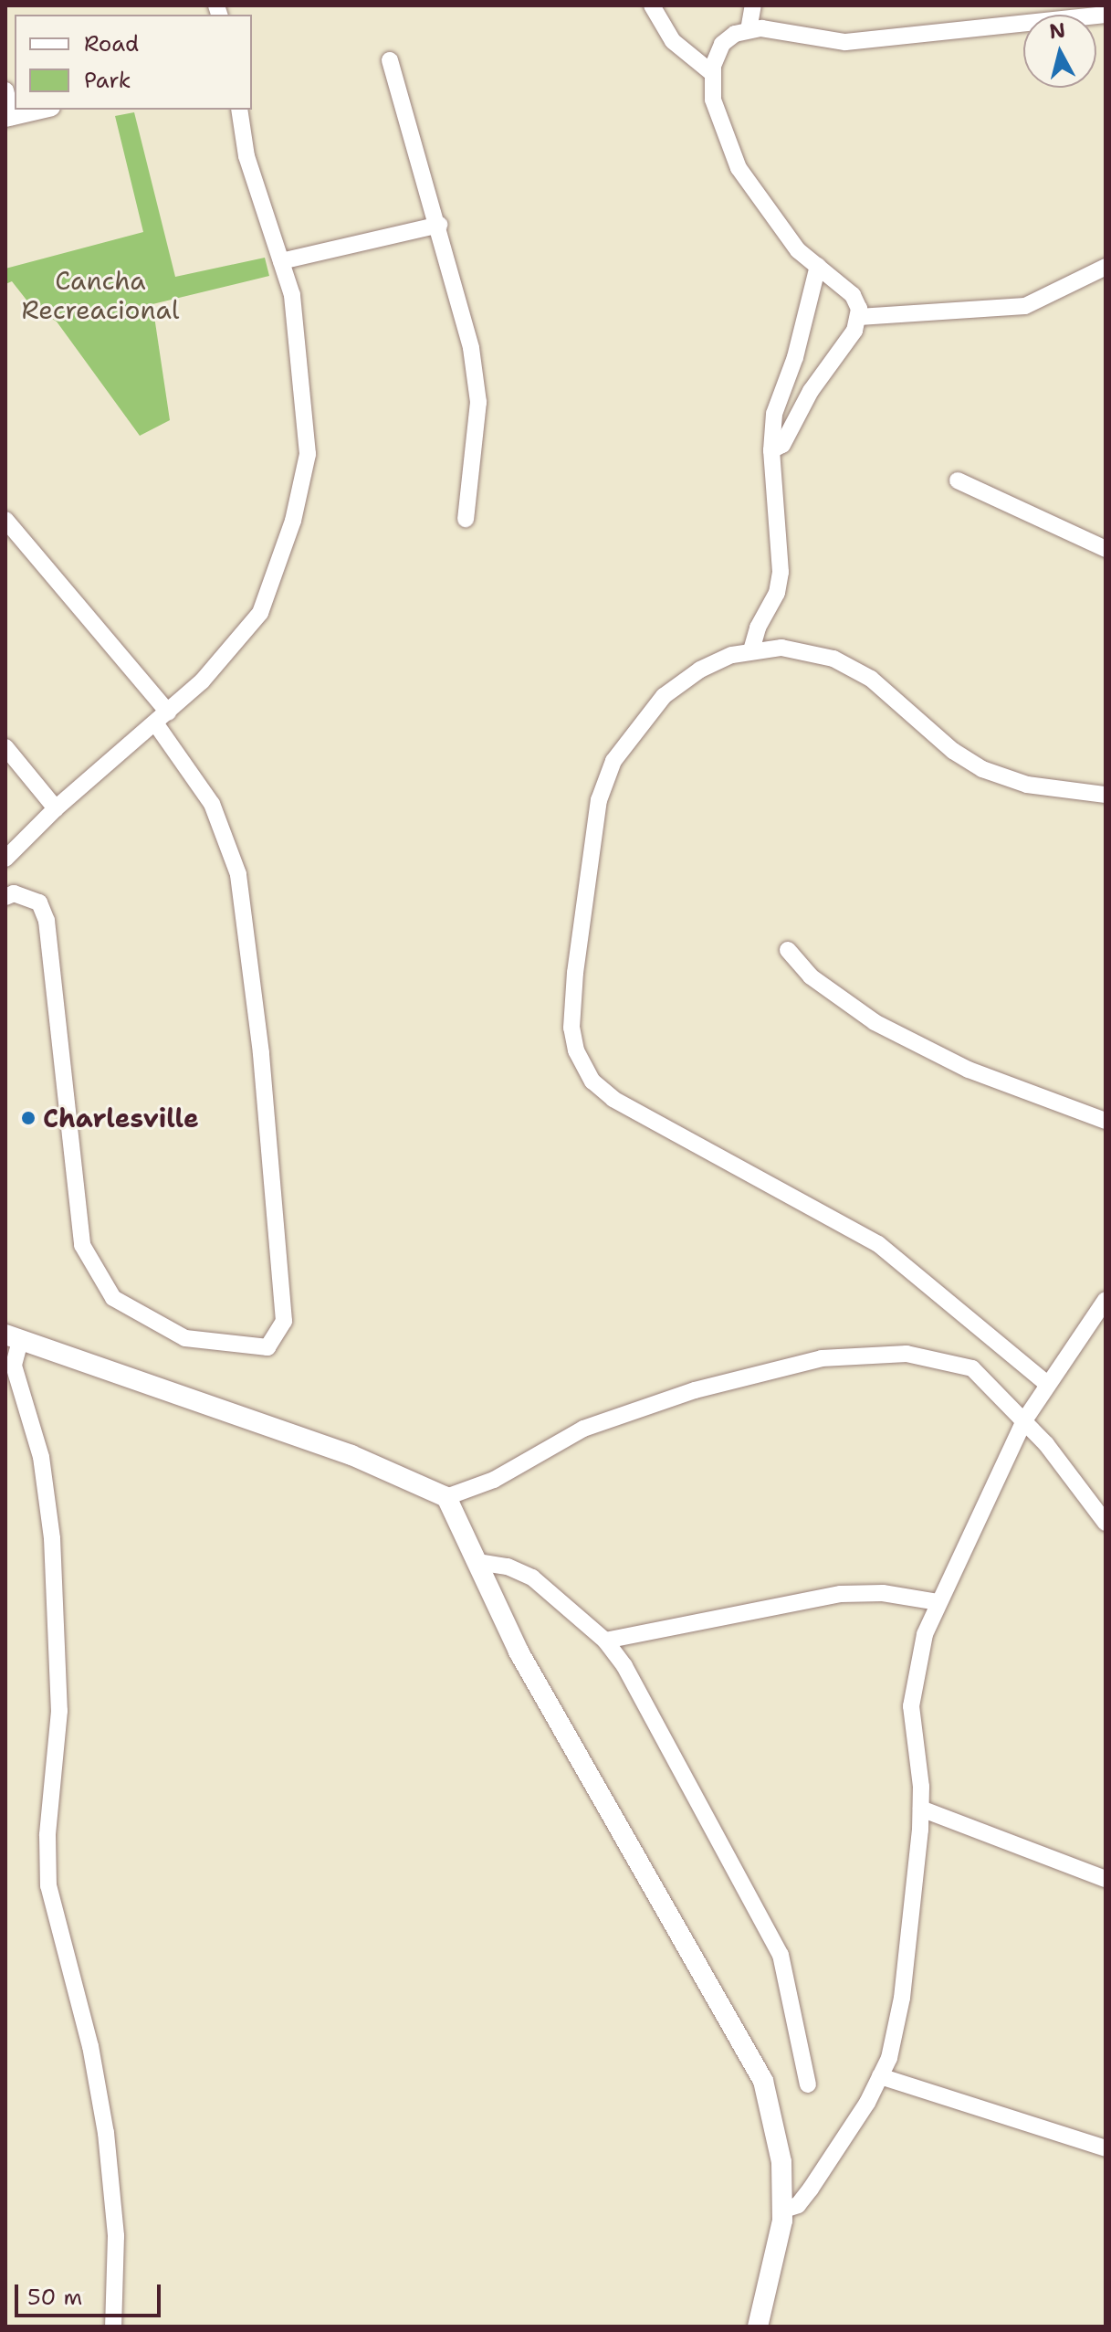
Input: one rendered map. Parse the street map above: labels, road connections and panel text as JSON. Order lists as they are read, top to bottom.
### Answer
{
  "parks": ["Cancha Recreacional"],
  "places": ["Charlesville"],
  "legend": ["Road", "Park"],
  "scale_bar": "50 m",
  "north": "top"
}
